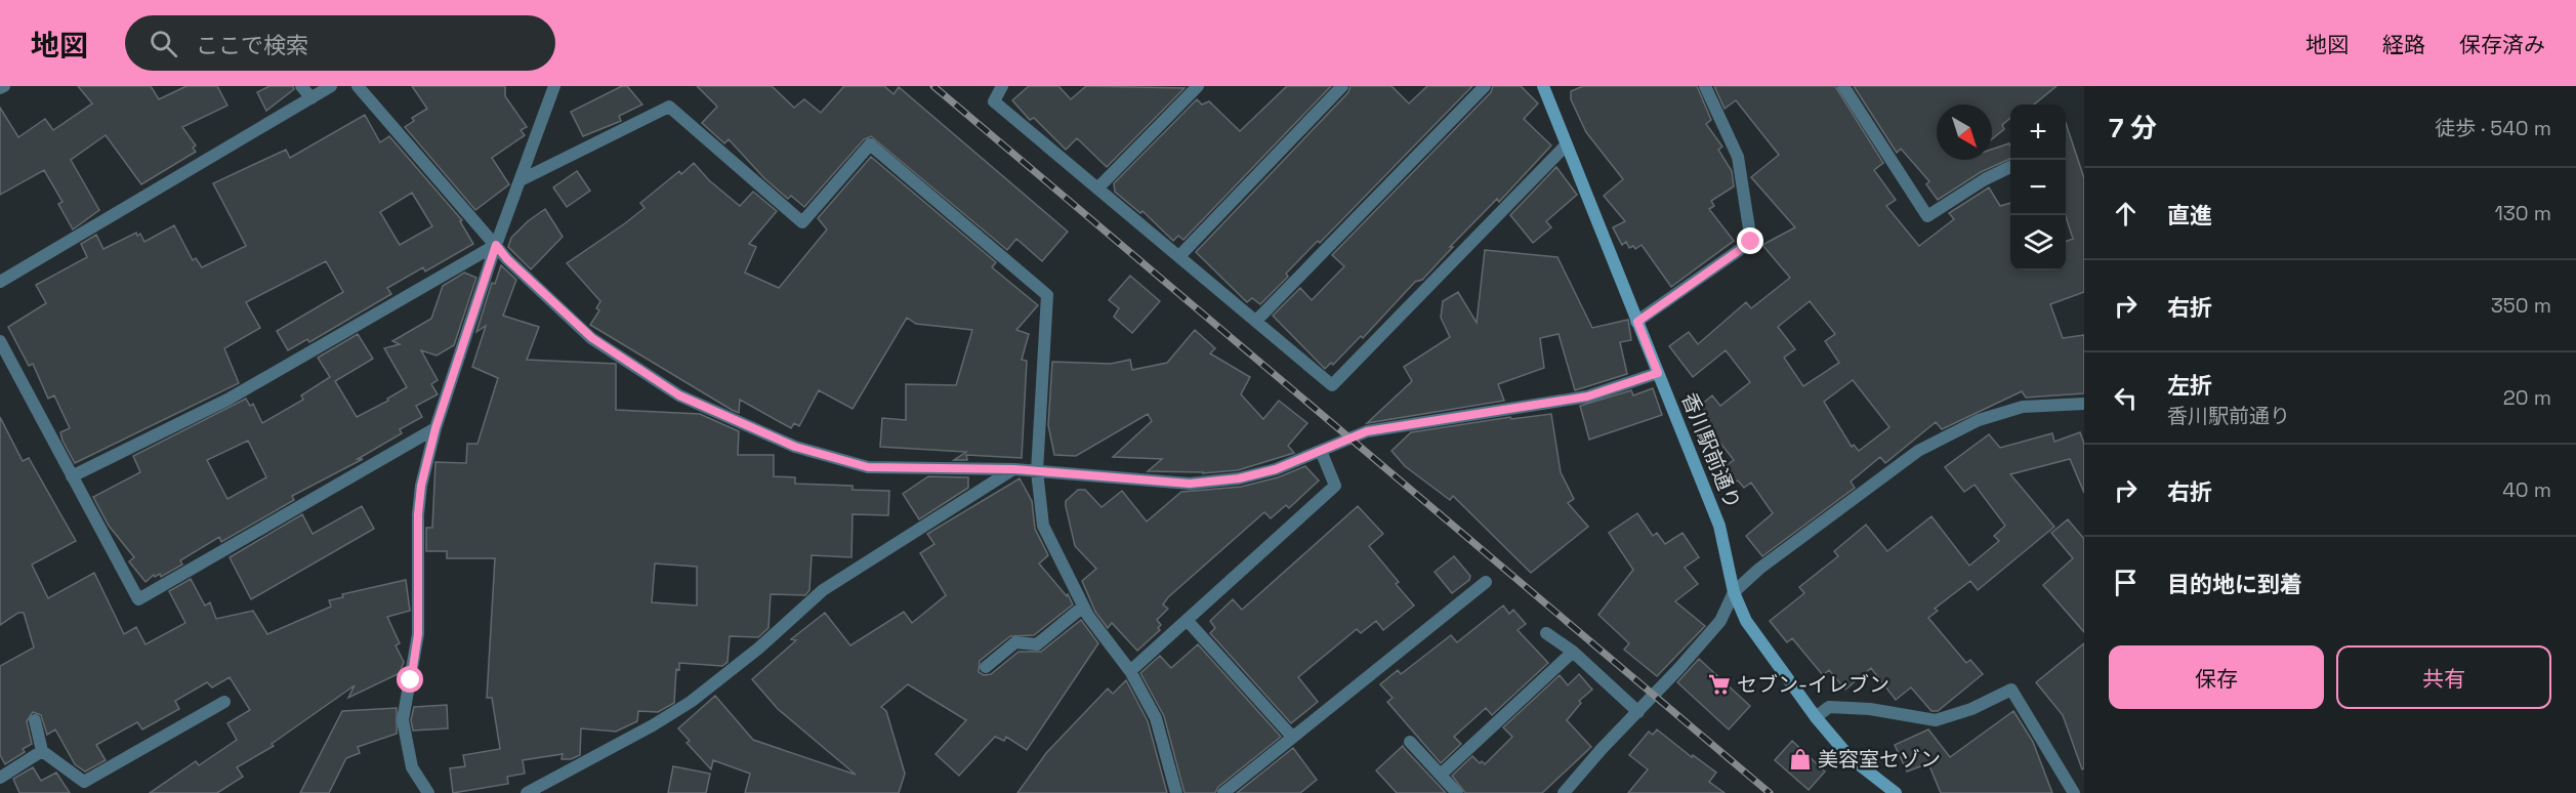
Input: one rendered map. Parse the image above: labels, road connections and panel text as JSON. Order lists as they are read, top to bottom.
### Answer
{
  "streets": {
    "street": ["香川駅前通り"]
  },
  "places": {
    "supermarket": ["セブン-イレブン"],
    "shop": ["美容室セゾン"]
  },
  "north": "bottom right",
  "page": {
    "header": "地図",
    "search": "ここで検索",
    "nav": ["地図", "経路", "保存済み"],
    "heading": ["7 分", "徒歩 · 540 m"],
    "map_buttons": ["+", "−"],
    "list": [
      ["直進", "130 m"],
      ["右折", "350 m"],
      ["左折", "香川駅前通り", "20 m"],
      ["右折", "40 m"],
      "目的地に到着"
    ],
    "buttons": ["保存", "共有"]
  }
}
